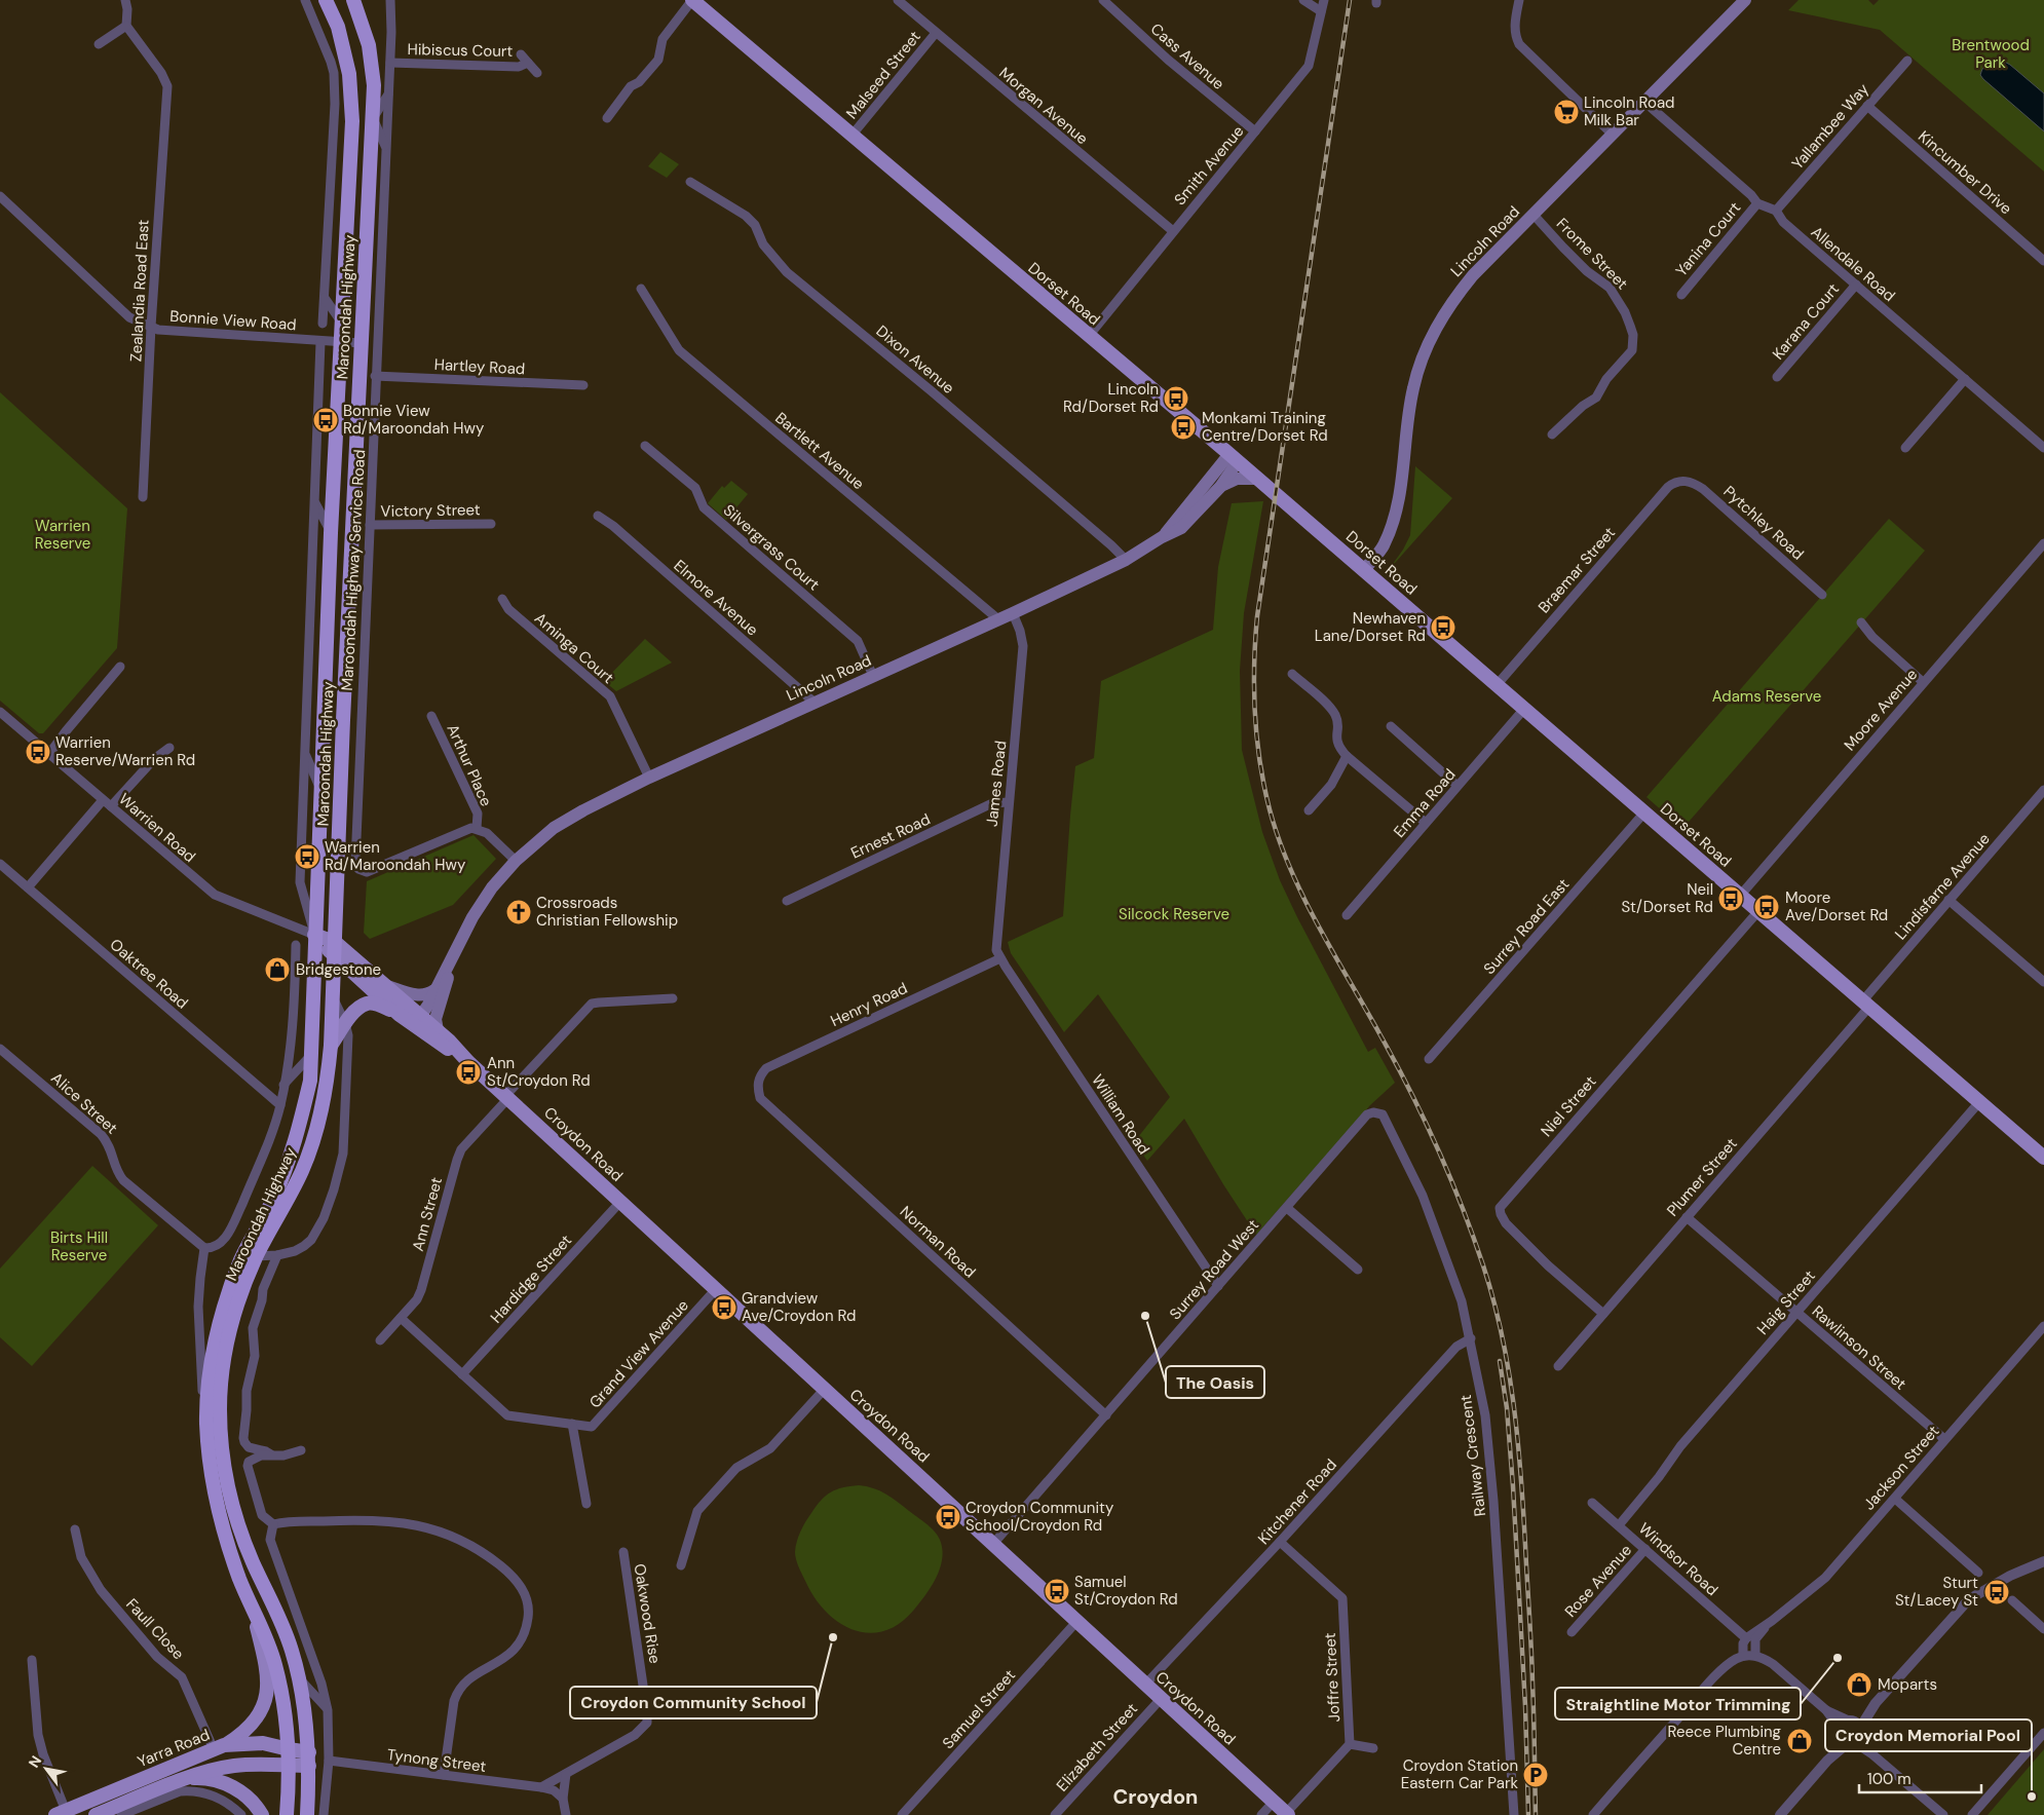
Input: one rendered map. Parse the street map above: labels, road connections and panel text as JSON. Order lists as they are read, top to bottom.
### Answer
{
  "streets": {
    "highway": ["Maroondah Highway"],
    "main road": [
      "Lincoln Road",
      "Dorset Road",
      "Croydon Road",
      "Yarra Road"
    ],
    "street": [
      "Hibiscus Court",
      "Cass Avenue",
      "Malseed Street",
      "Morgan Avenue",
      "Yallambee Way",
      "Smith Avenue",
      "Kincumber Drive",
      "Yanina Court",
      "Frome Street",
      "Allendale Road",
      "Zealandia Road East",
      "Bonnie View Road",
      "Karana Court",
      "Dixon Avenue",
      "Hartley Road",
      "Bartlett Avenue",
      "Victory Street",
      "Pytchley Road",
      "Silvergrass Court",
      "Maroondah Highway Service Road",
      "Braemar Street",
      "Elmore Avenue",
      "Aminga Court",
      "Moore Avenue",
      "Arthur Place",
      "James Road",
      "Emma Road",
      "Warrien Road",
      "Ernest Road",
      "Lindisfarne Avenue",
      "Surrey Road East",
      "Oaktree Road",
      "Henry Road",
      "Alice Street",
      "Niel Street",
      "William Road",
      "Plumer Street",
      "Ann Street",
      "Norman Road",
      "Surrey Road West",
      "Hardidge Street",
      "Haig Street",
      "Rawlinson Street",
      "Grand View Avenue",
      "Railway Crescent",
      "Jackson Street",
      "Kitchener Road",
      "Windsor Road",
      "Rose Avenue",
      "Oakwood Rise",
      "Faull Close",
      "Joffre Street",
      "Samuel Street",
      "Elizabeth Street",
      "Tynong Street"
    ]
  },
  "crossings": [
    ["Hibiscus Court", "Maroondah Highway Service Road"],
    ["Cass Avenue", "Smith Avenue"],
    ["Malseed Street", "Morgan Avenue"],
    ["Malseed Street", "Dorset Road"],
    ["Morgan Avenue", "Smith Avenue"],
    ["Yallambee Way", "Kincumber Drive"],
    ["Yallambee Way", "Allendale Road"],
    ["Smith Avenue", "Dorset Road"],
    ["Yanina Court", "Allendale Road"],
    ["Lincoln Road", "Frome Street"],
    ["Lincoln Road", "Allendale Road"],
    ["Lincoln Road", "Dorset Road"],
    ["Lincoln Road", "Dixon Avenue"],
    ["Lincoln Road", "Bartlett Avenue"],
    ["Lincoln Road", "Silvergrass Court"],
    ["Lincoln Road", "Elmore Avenue"],
    ["Lincoln Road", "Aminga Court"],
    ["Lincoln Road", "James Road"],
    ["Lincoln Road", "Croydon Road"],
    ["Allendale Road", "Karana Court"],
    ["Zealandia Road East", "Bonnie View Road"],
    ["Dorset Road", "Braemar Street"],
    ["Dorset Road", "Moore Avenue"],
    ["Dorset Road", "Emma Road"],
    ["Dorset Road", "Lindisfarne Avenue"],
    ["Dorset Road", "Surrey Road East"],
    ["Dorset Road", "Niel Street"],
    ["Dorset Road", "Plumer Street"],
    ["Dorset Road", "Haig Street"],
    ["Maroondah Highway", "Bonnie View Road"],
    ["Maroondah Highway", "Maroondah Highway Service Road"],
    ["Maroondah Highway", "Warrien Road"],
    ["Maroondah Highway", "Croydon Road"],
    ["Maroondah Highway", "Yarra Road"],
    ["Bonnie View Road", "Maroondah Highway Service Road"],
    ["Hartley Road", "Maroondah Highway Service Road"],
    ["Victory Street", "Maroondah Highway Service Road"],
    ["Pytchley Road", "Braemar Street"],
    ["Maroondah Highway Service Road", "Arthur Place"],
    ["Maroondah Highway Service Road", "Warrien Road"],
    ["Maroondah Highway Service Road", "Croydon Road"],
    ["James Road", "Ernest Road"],
    ["James Road", "Henry Road"],
    ["James Road", "William Road"],
    ["Warrien Road", "Croydon Road"],
    ["Lindisfarne Avenue", "Plumer Street"],
    ["Henry Road", "William Road"],
    ["Henry Road", "Norman Road"],
    ["Niel Street", "Plumer Street"],
    ["William Road", "Surrey Road West"],
    ["Croydon Road", "Ann Street"],
    ["Croydon Road", "Surrey Road West"],
    ["Croydon Road", "Hardidge Street"],
    ["Croydon Road", "Grand View Avenue"],
    ["Croydon Road", "Kitchener Road"],
    ["Croydon Road", "Samuel Street"],
    ["Croydon Road", "Elizabeth Street"],
    ["Plumer Street", "Rawlinson Street"],
    ["Ann Street", "Grand View Avenue"],
    ["Norman Road", "Surrey Road West"],
    ["Surrey Road West", "Railway Crescent"],
    ["Hardidge Street", "Grand View Avenue"],
    ["Haig Street", "Rawlinson Street"],
    ["Haig Street", "Windsor Road"],
    ["Rawlinson Street", "Jackson Street"],
    ["Railway Crescent", "Kitchener Road"],
    ["Kitchener Road", "Joffre Street"],
    ["Windsor Road", "Rose Avenue"],
    ["Faull Close", "Yarra Road"]
  ],
  "districts": ["Croydon"],
  "parks": [
    "Brentwood Park",
    "Warrien Reserve",
    "Adams Reserve",
    "Silcock Reserve",
    "Birts Hill Reserve"
  ],
  "places": {
    "supermarket": ["Lincoln Road Milk Bar"],
    "bus stop": [
      "Lincoln Rd/Dorset Rd",
      "Bonnie View Rd/Maroondah Hwy",
      "Monkami Training Centre/Dorset Rd",
      "Newhaven Lane/Dorset Rd",
      "Warrien Reserve/Warrien Rd",
      "Warrien Rd/Maroondah Hwy",
      "Neil St/Dorset Rd",
      "Moore Ave/Dorset Rd",
      "Ann St/Croydon Rd",
      "Grandview Ave/Croydon Rd",
      "Croydon Community School/Croydon Rd",
      "Samuel St/Croydon Rd",
      "Sturt St/Lacey St"
    ],
    "church": ["Crossroads Christian Fellowship"],
    "shop": ["Bridgestone", "Moparts", "Reece Plumbing Centre"],
    "other": [
      "The Oasis",
      "Croydon Community School",
      "Straightline Motor Trimming",
      "Croydon Memorial Pool"
    ],
    "parking": ["Croydon Station Eastern Car Park"]
  },
  "scale_bar": "100 m",
  "north": "top left"
}
